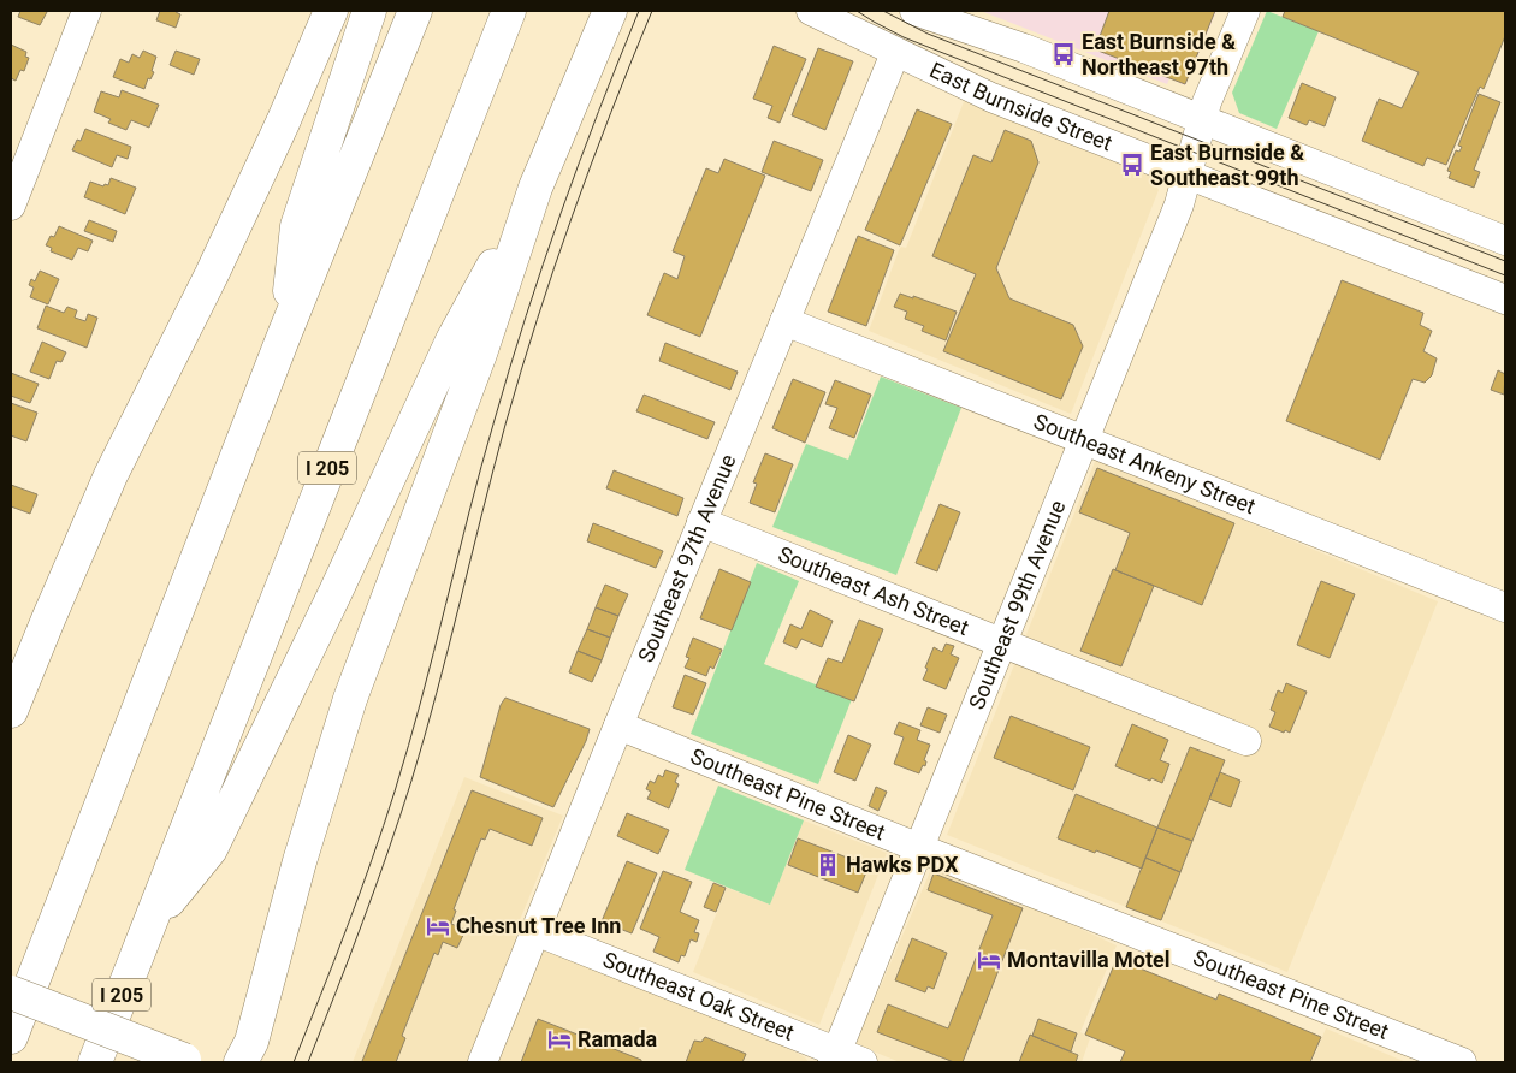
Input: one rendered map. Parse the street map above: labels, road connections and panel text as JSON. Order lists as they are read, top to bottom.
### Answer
{
  "streets": {
    "main road": ["I 205"],
    "street": [
      "East Burnside Street",
      "Southeast Ankeny Street",
      "Southeast 97th Avenue",
      "Southeast Ash Street",
      "Southeast 99th Avenue",
      "Southeast Pine Street",
      "Southeast Oak Street"
    ]
  },
  "crossings": [
    ["East Burnside Street", "Southeast 97th Avenue"],
    ["East Burnside Street", "Southeast 99th Avenue"],
    ["Southeast Ankeny Street", "Southeast 97th Avenue"],
    ["Southeast Ankeny Street", "Southeast 99th Avenue"],
    ["Southeast 97th Avenue", "Southeast Ash Street"],
    ["Southeast 97th Avenue", "Southeast Pine Street"],
    ["Southeast 97th Avenue", "Southeast Oak Street"],
    ["Southeast Ash Street", "Southeast 99th Avenue"],
    ["Southeast 99th Avenue", "Southeast Pine Street"],
    ["Southeast 99th Avenue", "Southeast Oak Street"]
  ],
  "places": {
    "bus stop": ["East Burnside & Northeast 97th", "East Burnside & Southeast 99th"],
    "building": ["Hawks PDX"],
    "hotel": ["Chesnut Tree Inn", "Montavilla Motel", "Ramada"]
  }
}
